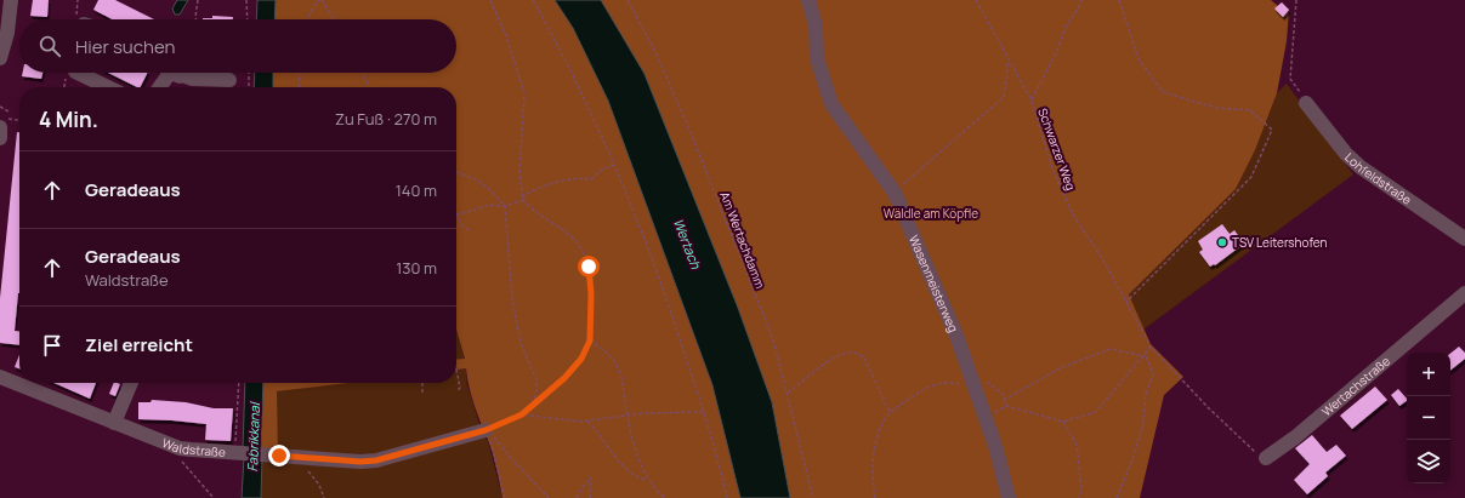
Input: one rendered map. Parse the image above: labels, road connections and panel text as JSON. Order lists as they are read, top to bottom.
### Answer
{
  "streets": {
    "street": [
      "Lohfeldstraße",
      "Wasenmeisterweg",
      "Wertachstraße",
      "Waldstraße"
    ],
    "path": ["Schwarzer Weg", "Am Wertachdamm"]
  },
  "crossings": [
    ["Schwarzer Weg", "Wertachstraße"]
  ],
  "water": ["Wertach", "Fabrikkanal"],
  "parks": ["Wäldle am Köpfle"],
  "places": ["TSV Leitershofen"],
  "page": {
    "search": "Hier suchen",
    "heading": ["4 Min.", "Zu Fuß · 270 m"],
    "list": [
      ["Geradeaus", "140 m"],
      ["Geradeaus", "Waldstraße", "130 m"],
      "Ziel erreicht"
    ],
    "map_buttons": ["+", "−"]
  }
}
